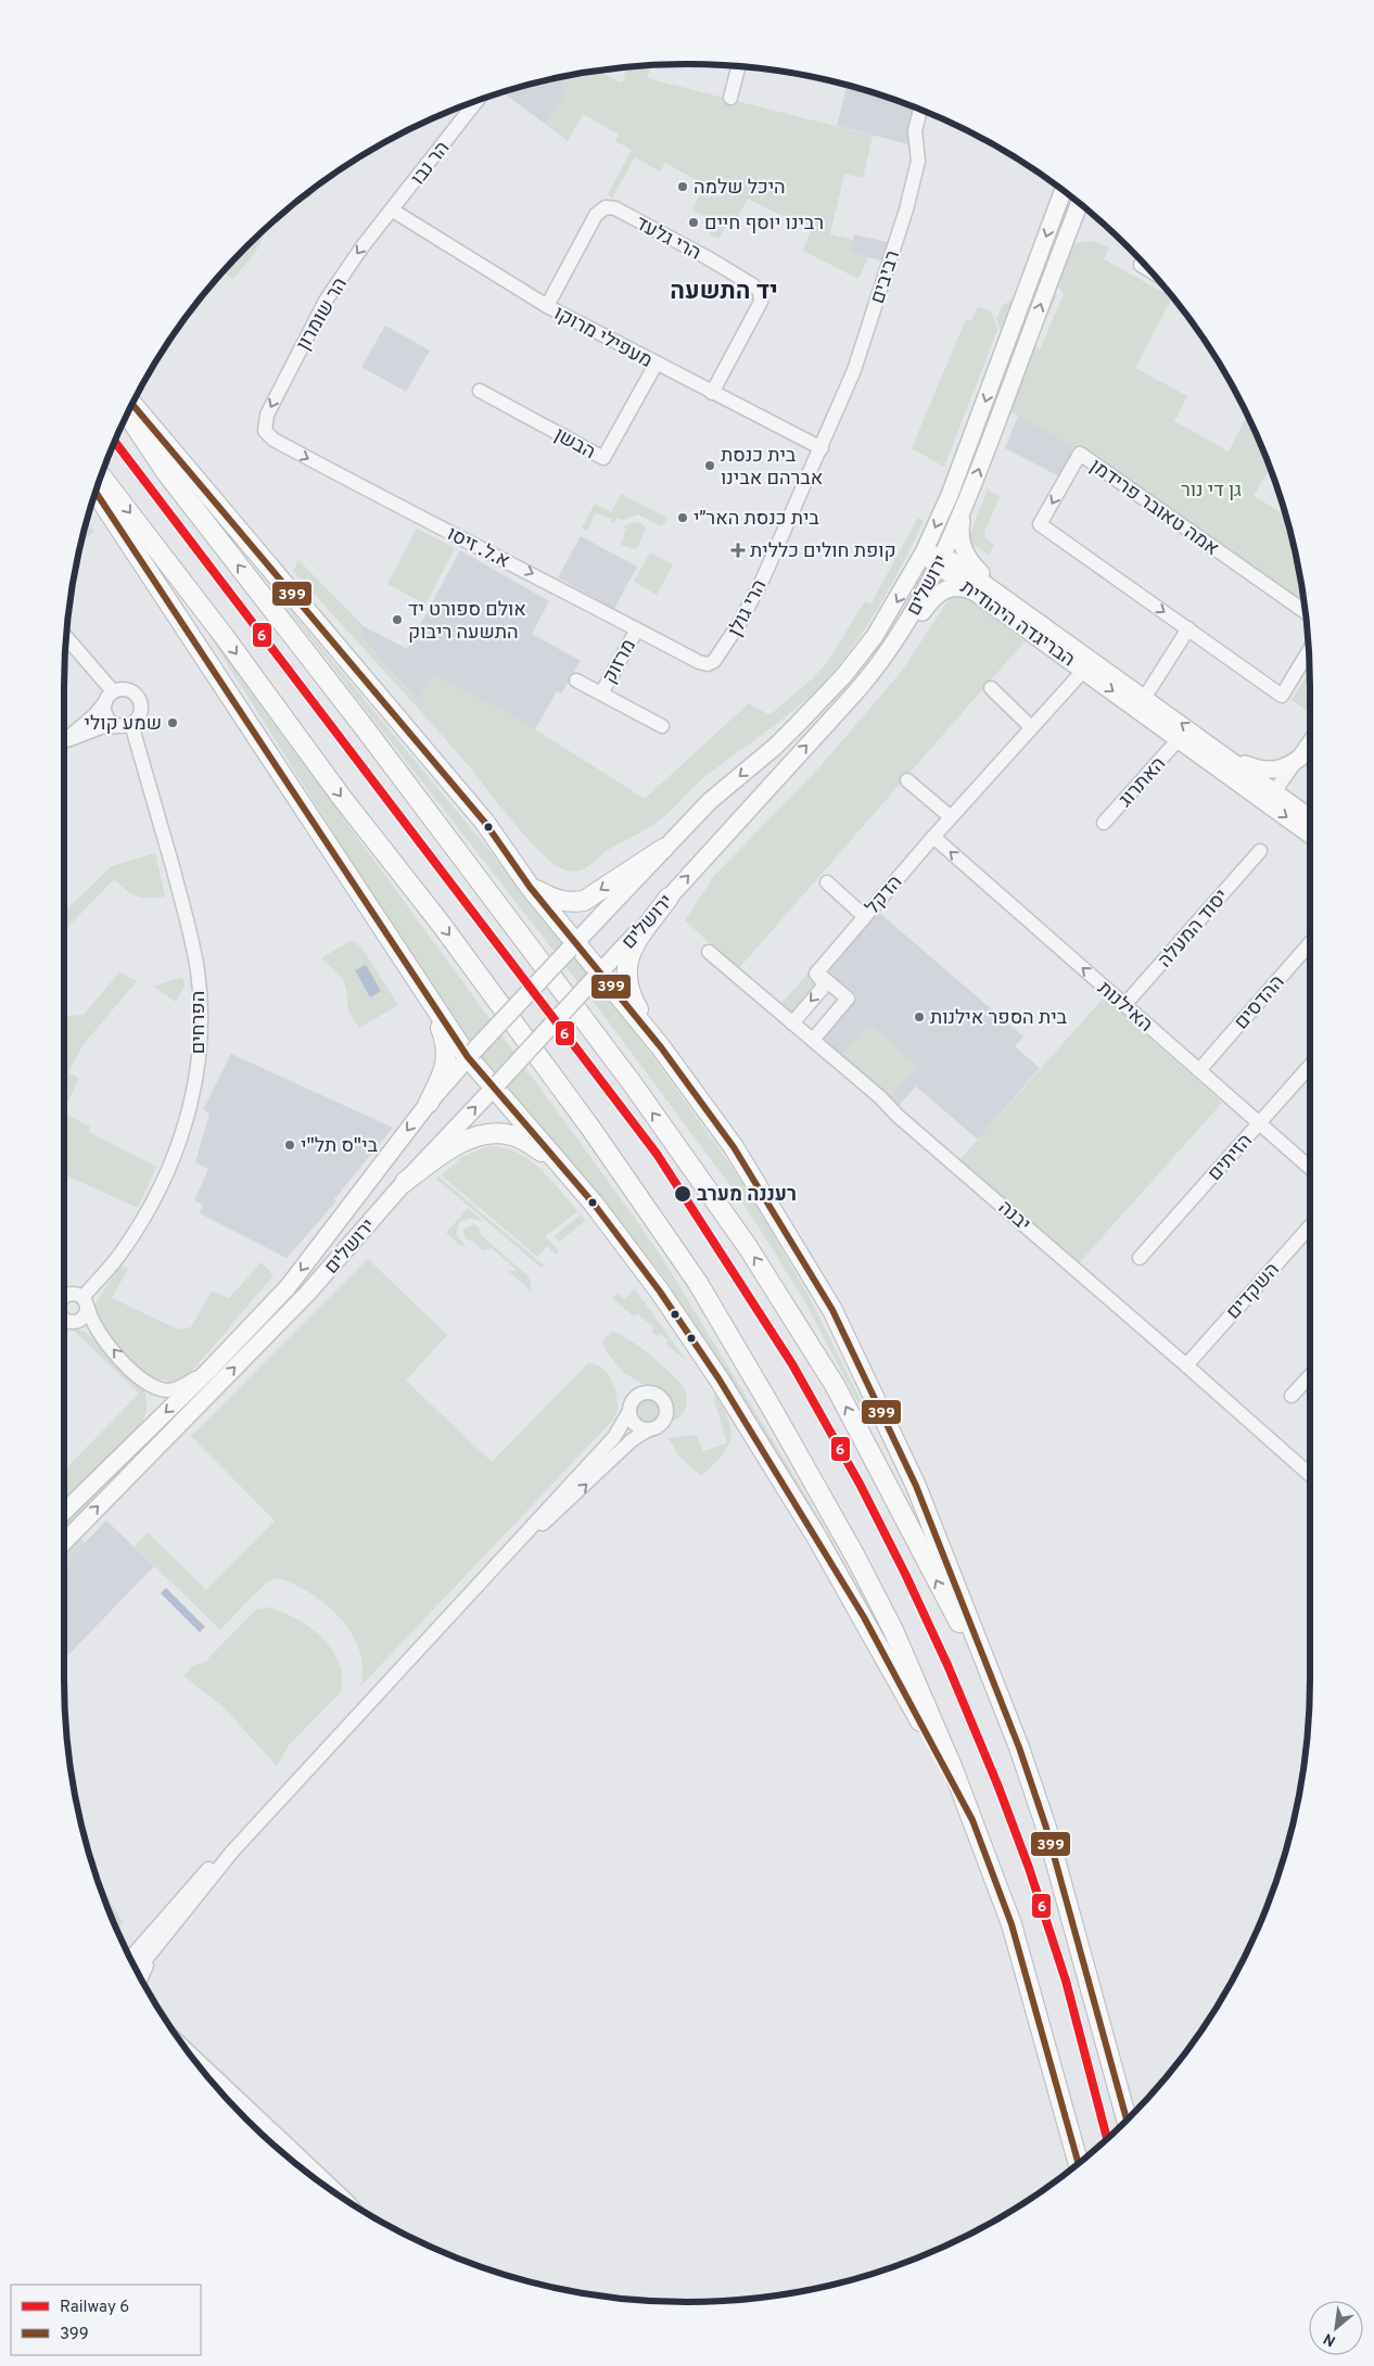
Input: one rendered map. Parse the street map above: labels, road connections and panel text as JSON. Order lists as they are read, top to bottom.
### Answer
{
  "streets": {
    "main road": ["ירושלים", "הבריגדה היהודית"],
    "street": [
      "הר נבו",
      "הרי גלעד",
      "רביבים",
      "הר שומרון",
      "מעפילי מרוקו",
      "הבשן",
      "אמה טאובר פרידמן",
      "א.ל. זיסו",
      "הרי גולן",
      "מרזוק",
      "האתרוג",
      "הדקל",
      "יסוד המעלה",
      "ההדסים",
      "האילנות",
      "הפרחים",
      "הזיתים",
      "יבנה",
      "השקדים"
    ]
  },
  "crossings": [
    ["הר נבו", "הר שומרון"],
    ["הר נבו", "מעפילי מרוקו"],
    ["הרי גלעד", "מעפילי מרוקו"],
    ["רביבים", "מעפילי מרוקו"],
    ["רביבים", "הרי גולן"],
    ["הר שומרון", "מעפילי מרוקו"],
    ["הר שומרון", "א.ל. זיסו"],
    ["מעפילי מרוקו", "הבשן"],
    ["מעפילי מרוקו", "הרי גולן"],
    ["א.ל. זיסו", "הרי גולן"],
    ["א.ל. זיסו", "מרזוק"],
    ["ירושלים", "הבריגדה היהודית"],
    ["הבריגדה היהודית", "האתרוג"],
    ["הבריגדה היהודית", "הדקל"],
    ["הדקל", "האילנות"],
    ["יסוד המעלה", "האילנות"],
    ["ההדסים", "האילנות"],
    ["האילנות", "הזיתים"],
    ["יבנה", "השקדים"]
  ],
  "one_way": ["הר שומרון", "א.ל. זיסו", "האילנות"],
  "districts": ["יד התשעה"],
  "parks": ["גן די נור"],
  "places": {
    "other": [
      "היכל שלמה",
      "רבינו יוסף חיים",
      "בית כנסת אברהם אבינו",
      "בית כנסת האר״י",
      "אולם ספורט יד התשעה ריבוק",
      "שמע קולי",
      "בית הספר אילנות",
      "בי\"ס תל\"י",
      "רעננה מערב"
    ],
    "health": ["קופת חולים כללית"]
  },
  "lines": ["transit line 399", "rail line 6"],
  "legend": ["Railway 6", "399"],
  "north": "bottom left"
}
